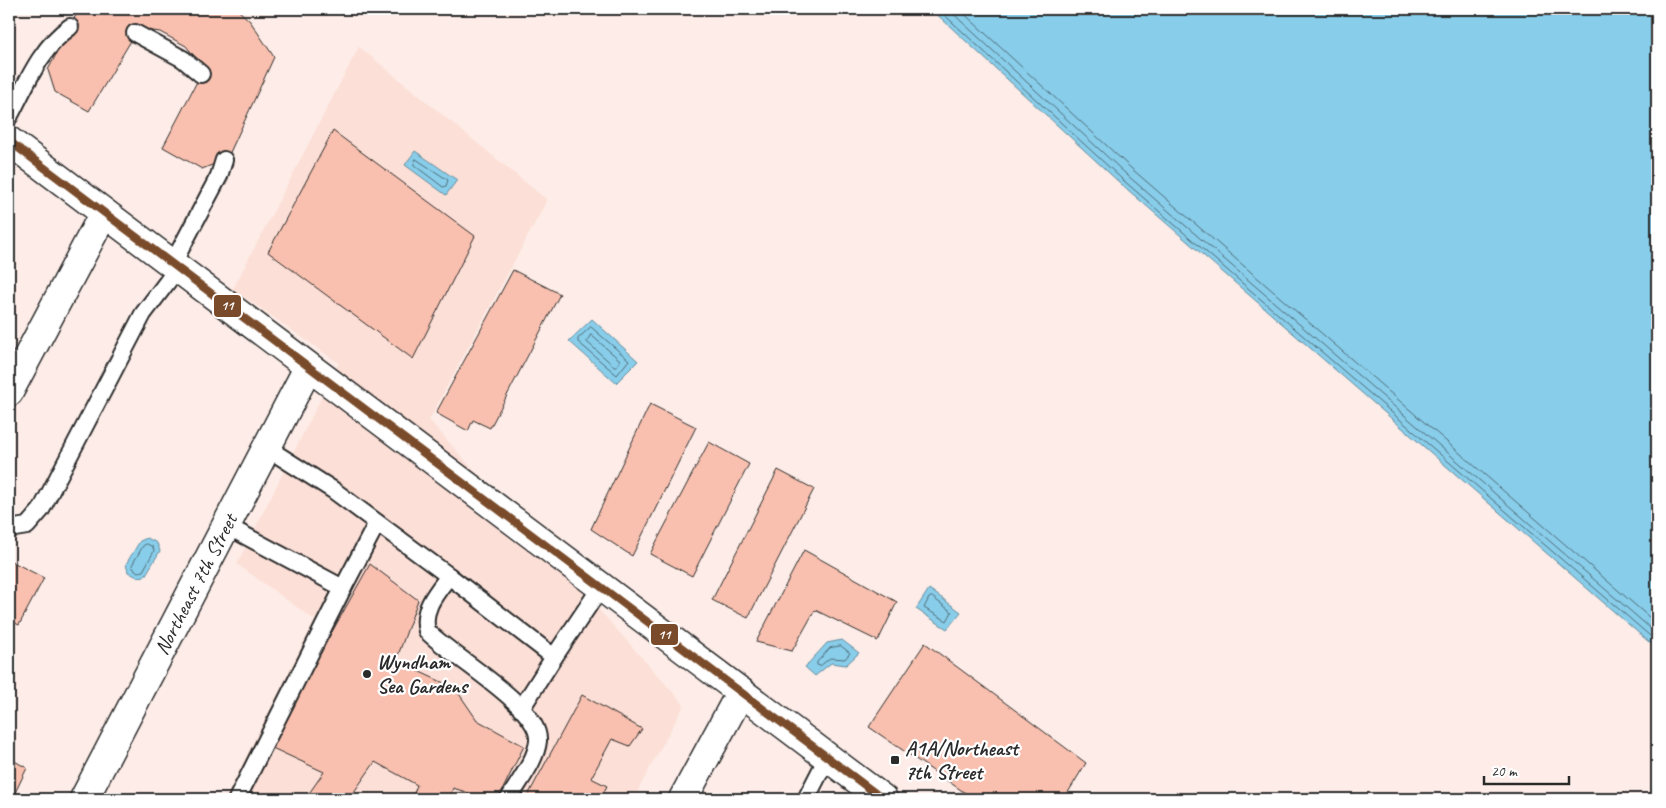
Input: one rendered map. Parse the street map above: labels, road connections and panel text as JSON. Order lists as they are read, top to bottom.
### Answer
{
  "streets": {
    "main road": ["Northeast 7th Street"]
  },
  "places": {
    "other": ["Wyndham Sea Gardens"],
    "transit": ["A1A/Northeast 7th Street"]
  },
  "lines": ["transit line 11"],
  "scale_bar": "20 m"
}
